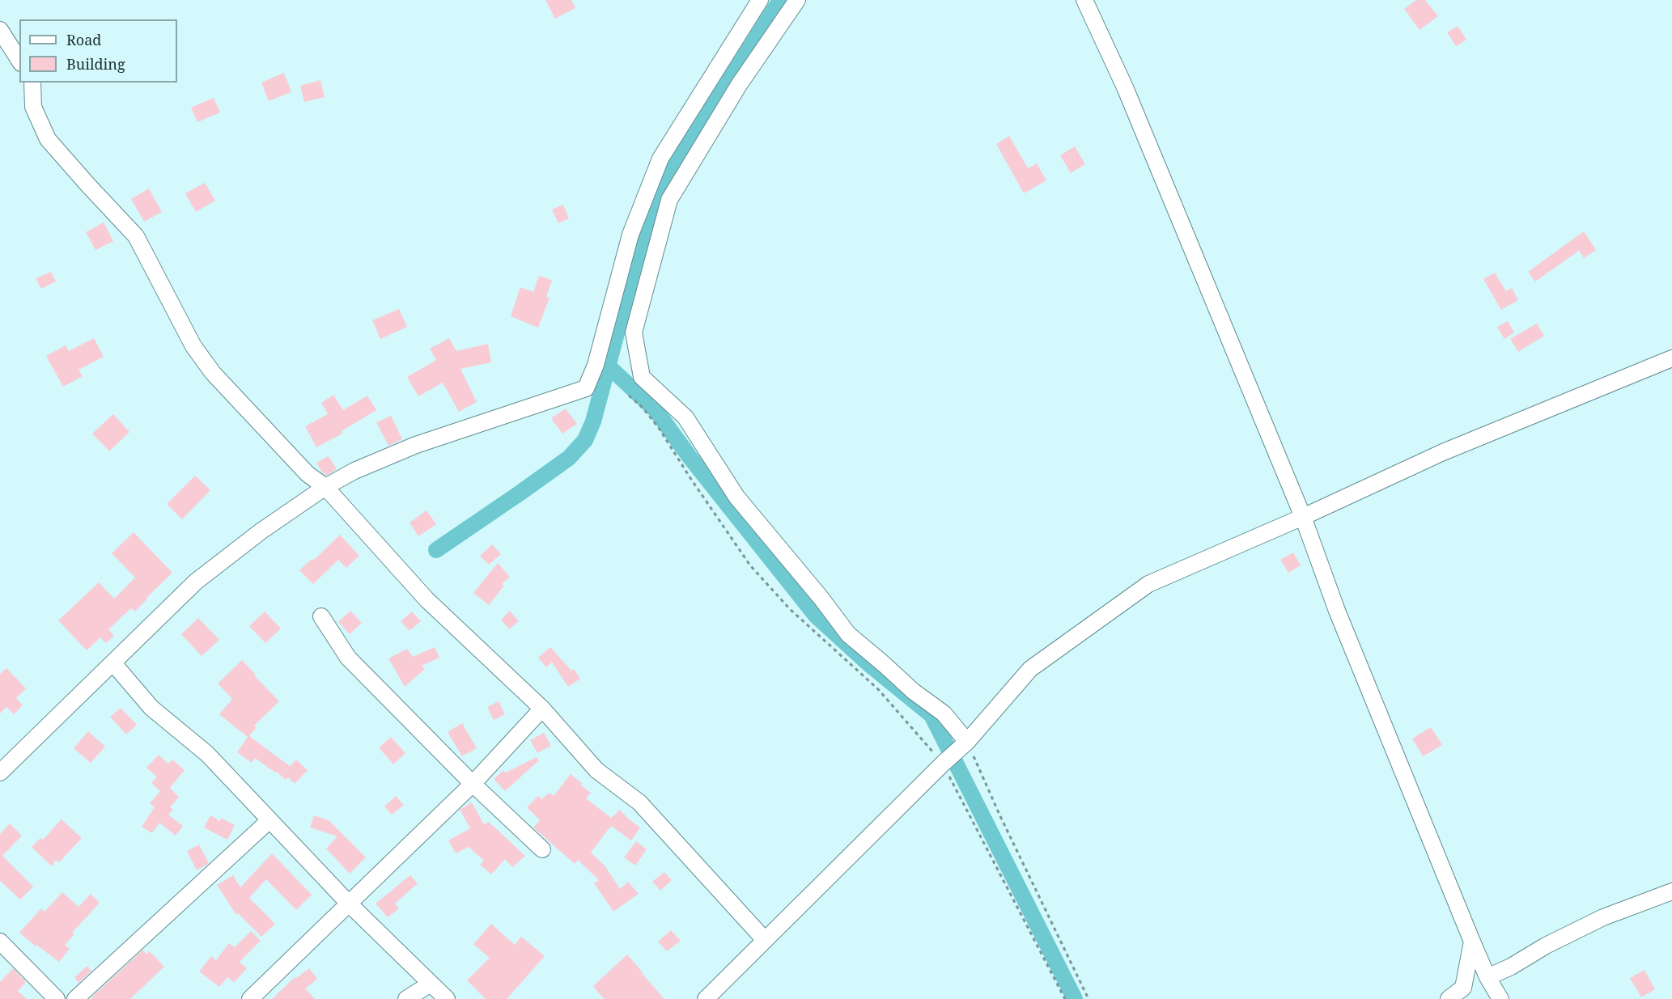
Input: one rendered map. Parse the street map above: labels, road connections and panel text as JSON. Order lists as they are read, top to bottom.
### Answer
{
  "legend": ["Road", "Building"]
}
